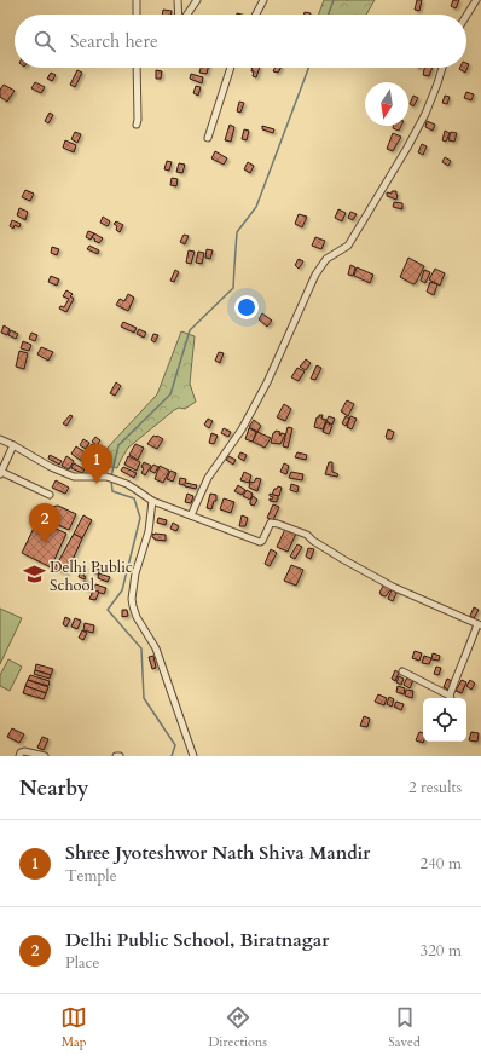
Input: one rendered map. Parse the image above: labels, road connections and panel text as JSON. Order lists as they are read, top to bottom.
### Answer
{
  "places": {
    "school or university": ["Delhi Public School"]
  },
  "north": "bottom",
  "page": {
    "search": "Search here",
    "pins": ["1", "2"],
    "heading": ["Nearby", "2 results"],
    "list": [
      {
        "mark": "1",
        "name": "Shree Jyoteshwor Nath Shiva Mandir",
        "note": "Temple",
        "value": "240 m"
      },
      {
        "mark": "2",
        "name": "Delhi Public School, Biratnagar",
        "note": "Place",
        "value": "320 m"
      }
    ],
    "nav": ["Map", "Directions", "Saved"]
  }
}
